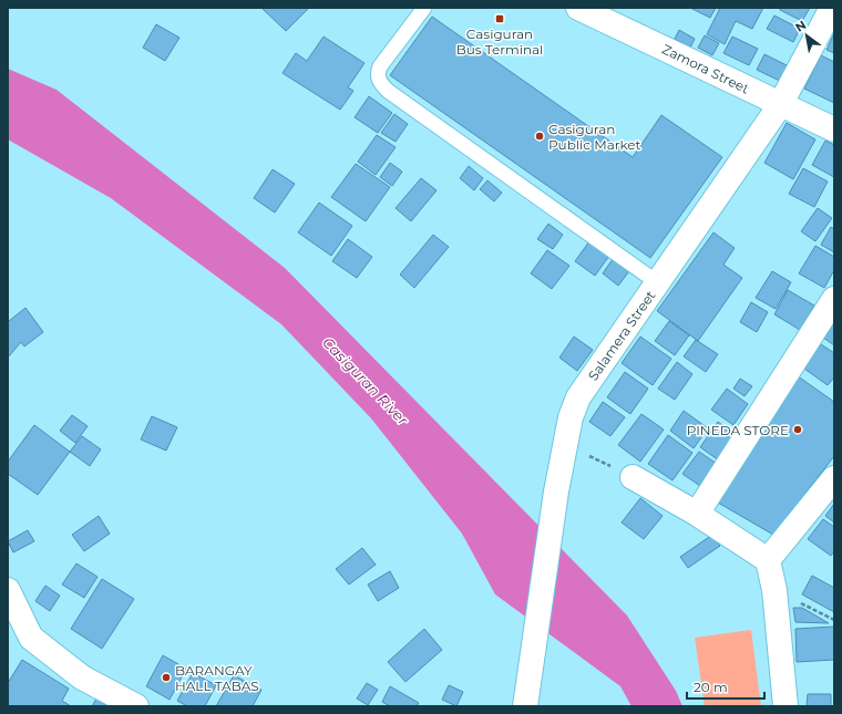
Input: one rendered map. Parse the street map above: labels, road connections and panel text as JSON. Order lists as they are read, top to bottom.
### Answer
{
  "streets": {
    "street": ["Zamora Street", "Salamera Street"]
  },
  "crossings": [
    ["Zamora Street", "Salamera Street"]
  ],
  "water": ["Casiguran River"],
  "places": {
    "transit": ["Casiguran Bus Terminal"],
    "other": ["Casiguran Public Market", "PINEDA STORE", "BARANGAY HALL TABAS"]
  },
  "scale_bar": "20 m",
  "north": "top left"
}
